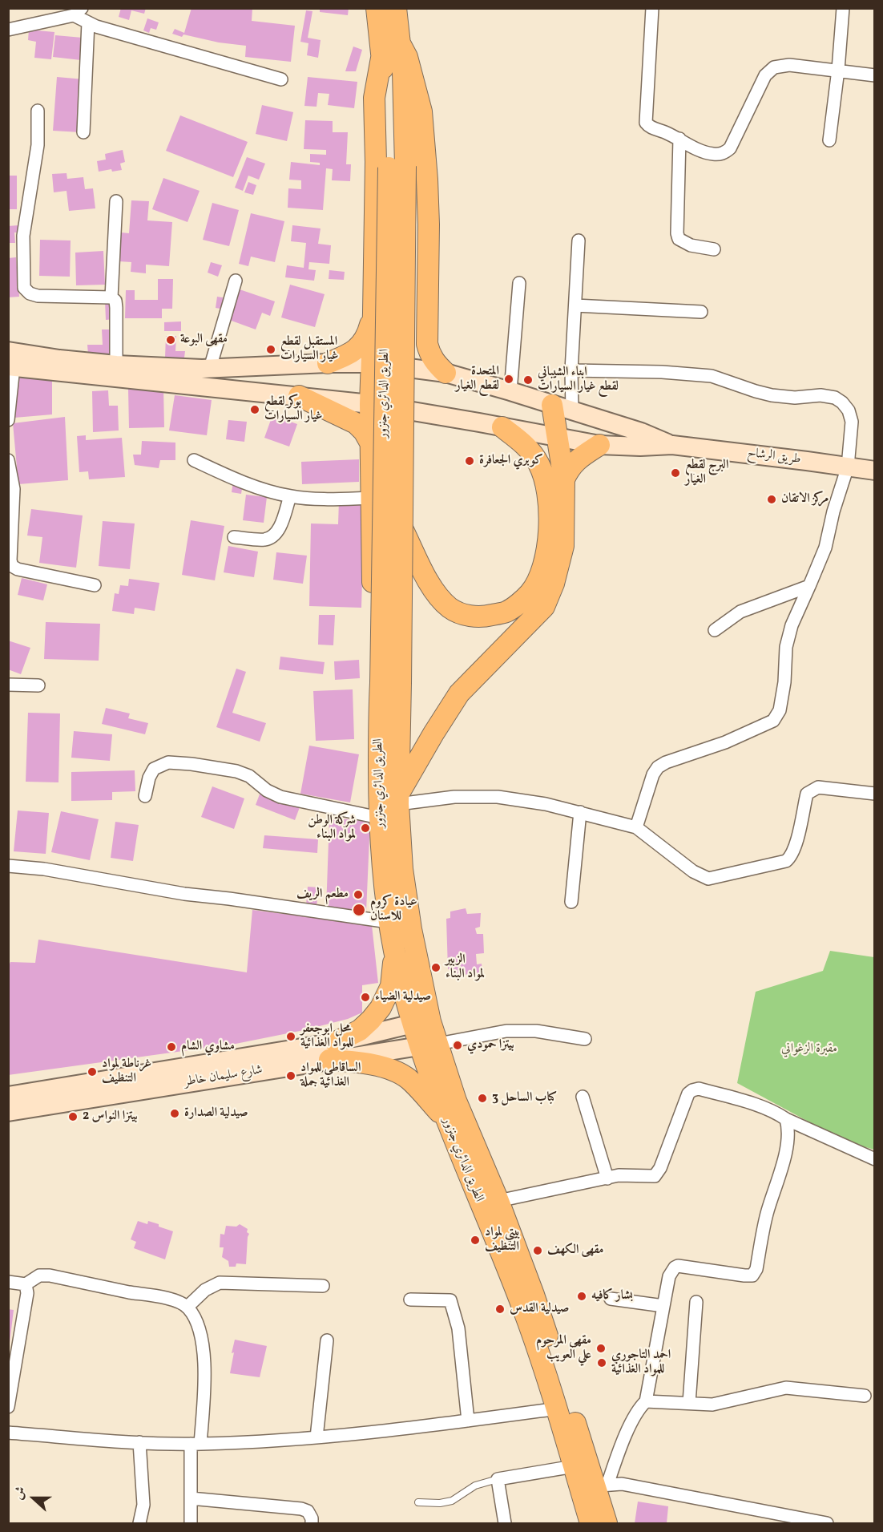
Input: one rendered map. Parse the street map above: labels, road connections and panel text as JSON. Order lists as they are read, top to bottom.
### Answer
{
  "streets": {
    "main road": ["الطريق الدائري جنزور", "طريق الرشاح", "شارع سليمان خاطر"]
  },
  "crossings": [
    ["الطريق الدائري جنزور", "شارع سليمان خاطر"]
  ],
  "parks": ["مقبرة الزغواني"],
  "places": [
    "مقهى البوعة",
    "المستقبل لقطع غيار السيارات",
    "المتحدة لقطع الغيار",
    "ابناء الشيباني لقطع غيار السيارات",
    "بوكر لقطع غيار السيارات",
    "كوبري الجعافرة",
    "البرج لقطع الغيار",
    "مركز الاتقان",
    "شركة الوطن لمواد البناء",
    "مطعم الريف",
    "عيادة كروم للاسنان",
    "الزبير لمواد البناء",
    "صيدلية الضياء",
    "محل ابوجعفر للمواد الغذائية",
    "بيتزا حمودي",
    "مشاوي الشام",
    "غرناطة لمواد التنظيف",
    "الساقاطي للمواد الغذائية جملة",
    "كباب الساحل 3",
    "صيدلية الصدارة",
    "بيتزا النواس 2",
    "بيتي لمواد التنظيف",
    "مقهى الكهف",
    "بشار كافيه",
    "صيدلية القدس",
    "مقهى المرحوم علي العويب",
    "احمد التاجوري للمواد الغذائية"
  ],
  "north": "left"
}
